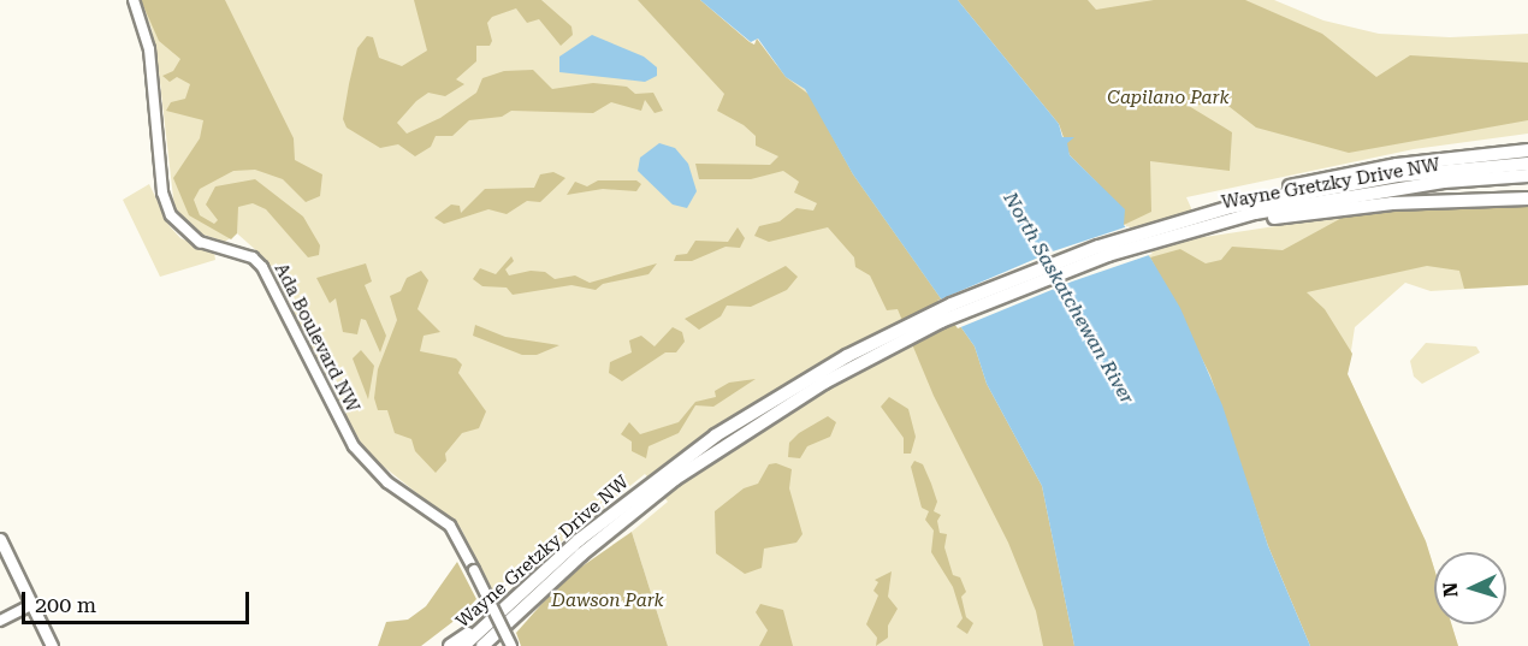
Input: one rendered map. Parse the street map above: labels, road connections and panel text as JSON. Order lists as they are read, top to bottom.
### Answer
{
  "streets": {
    "main road": ["Wayne Gretzky Drive NW"],
    "street": ["Ada Boulevard NW"]
  },
  "water": ["North Saskatchewan River"],
  "parks": ["Capilano Park", "Dawson Park"],
  "scale_bar": "200 m",
  "north": "left"
}
